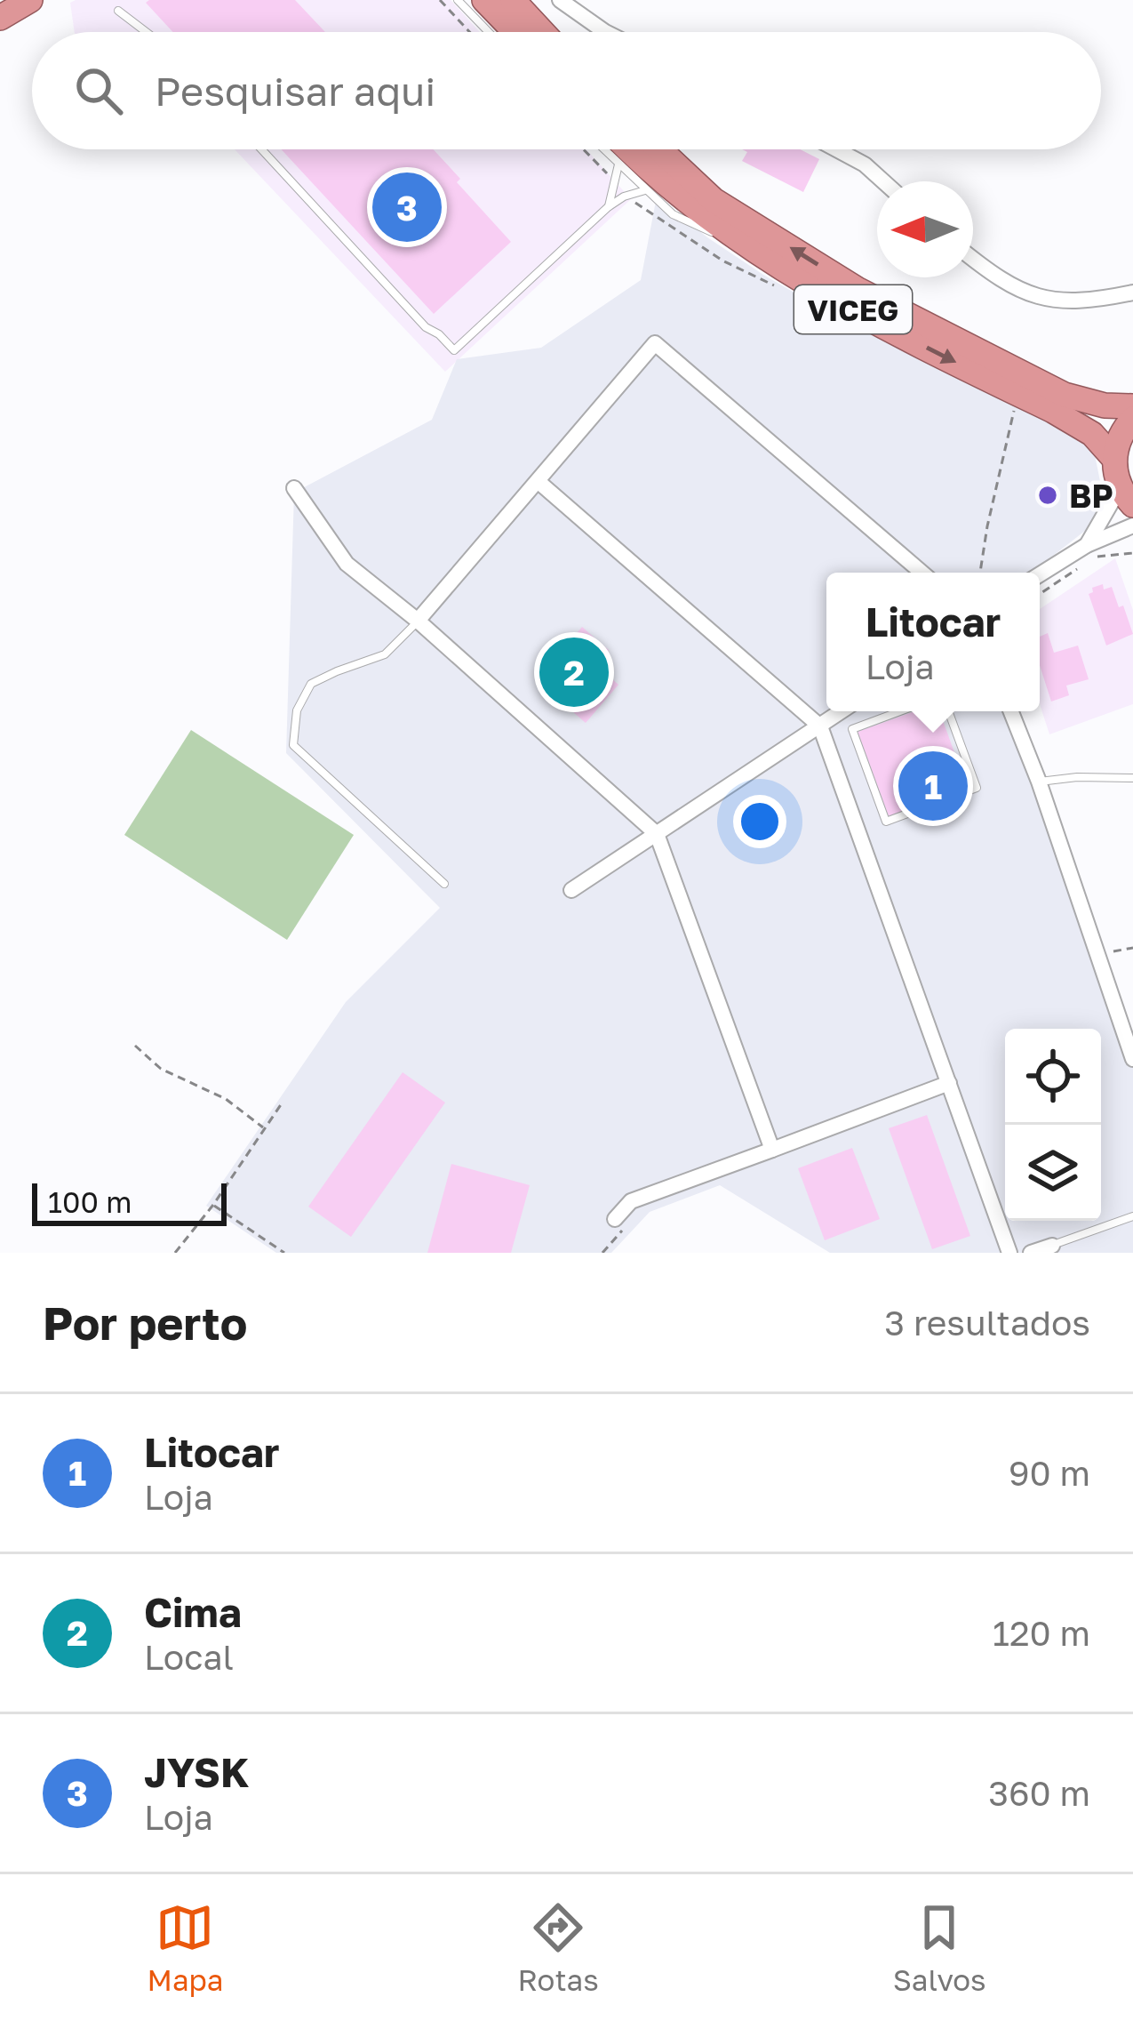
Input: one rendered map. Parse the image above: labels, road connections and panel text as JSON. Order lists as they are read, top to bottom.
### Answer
{
  "streets": {
    "highway": ["VICEG"]
  },
  "places": ["BP"],
  "scale_bar": "100 m",
  "north": "left",
  "page": {
    "search": "Pesquisar aqui",
    "pins": ["3", "2", "1"],
    "popup": ["Litocar", "Loja"],
    "scale": "100 m",
    "heading": ["Por perto", "3 resultados"],
    "list": [
      {
        "mark": "1",
        "name": "Litocar",
        "note": "Loja",
        "value": "90 m"
      },
      {
        "mark": "2",
        "name": "Cima",
        "note": "Local",
        "value": "120 m"
      },
      {
        "mark": "3",
        "name": "JYSK",
        "note": "Loja",
        "value": "360 m"
      }
    ],
    "nav": ["Mapa", "Rotas", "Salvos"]
  }
}
